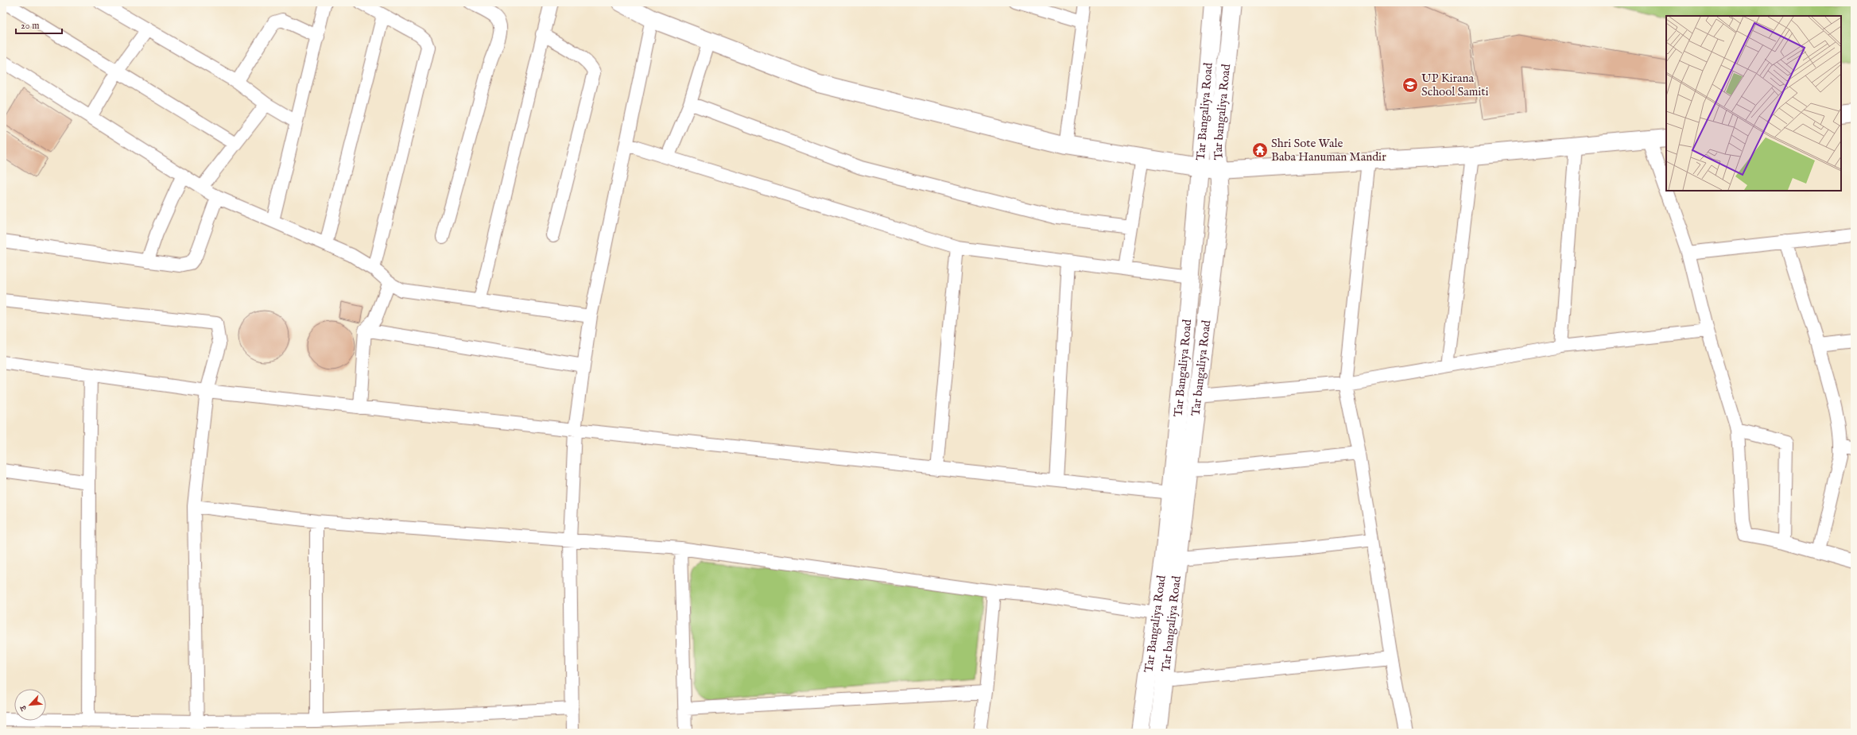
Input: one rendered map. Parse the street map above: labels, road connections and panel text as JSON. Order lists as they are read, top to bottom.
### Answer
{
  "streets": {
    "street": ["Tar Bangaliya Road", "Tar bangaliya Road"]
  },
  "crossings": [
    ["Tar Bangaliya Road", "Tar bangaliya Road"]
  ],
  "places": {
    "school or university": ["UP Kirana School Samiti"],
    "temple": ["Shri Sote Wale Baba Hanuman Mandir"]
  },
  "scale_bar": "20 m",
  "north": "bottom left"
}
